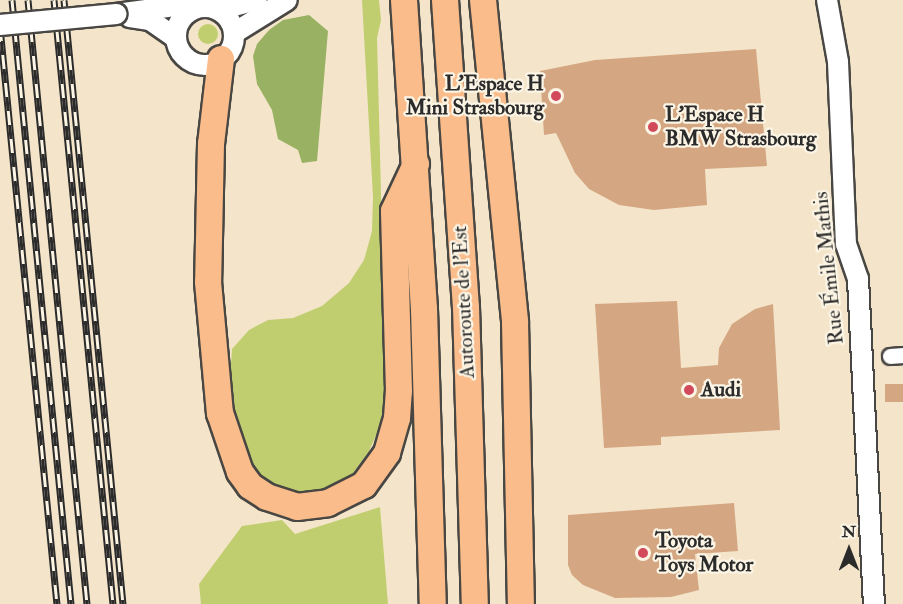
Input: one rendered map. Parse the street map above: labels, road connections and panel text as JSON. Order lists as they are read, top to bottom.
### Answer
{
  "streets": {
    "highway": ["Autoroute de l’Est"],
    "street": ["Rue Émile Mathis"]
  },
  "places": [
    "L'Espace H Mini Strasbourg",
    "L'Espace H BMW Strasbourg",
    "Audi",
    "Toyota Toys Motor"
  ],
  "north": "top"
}
